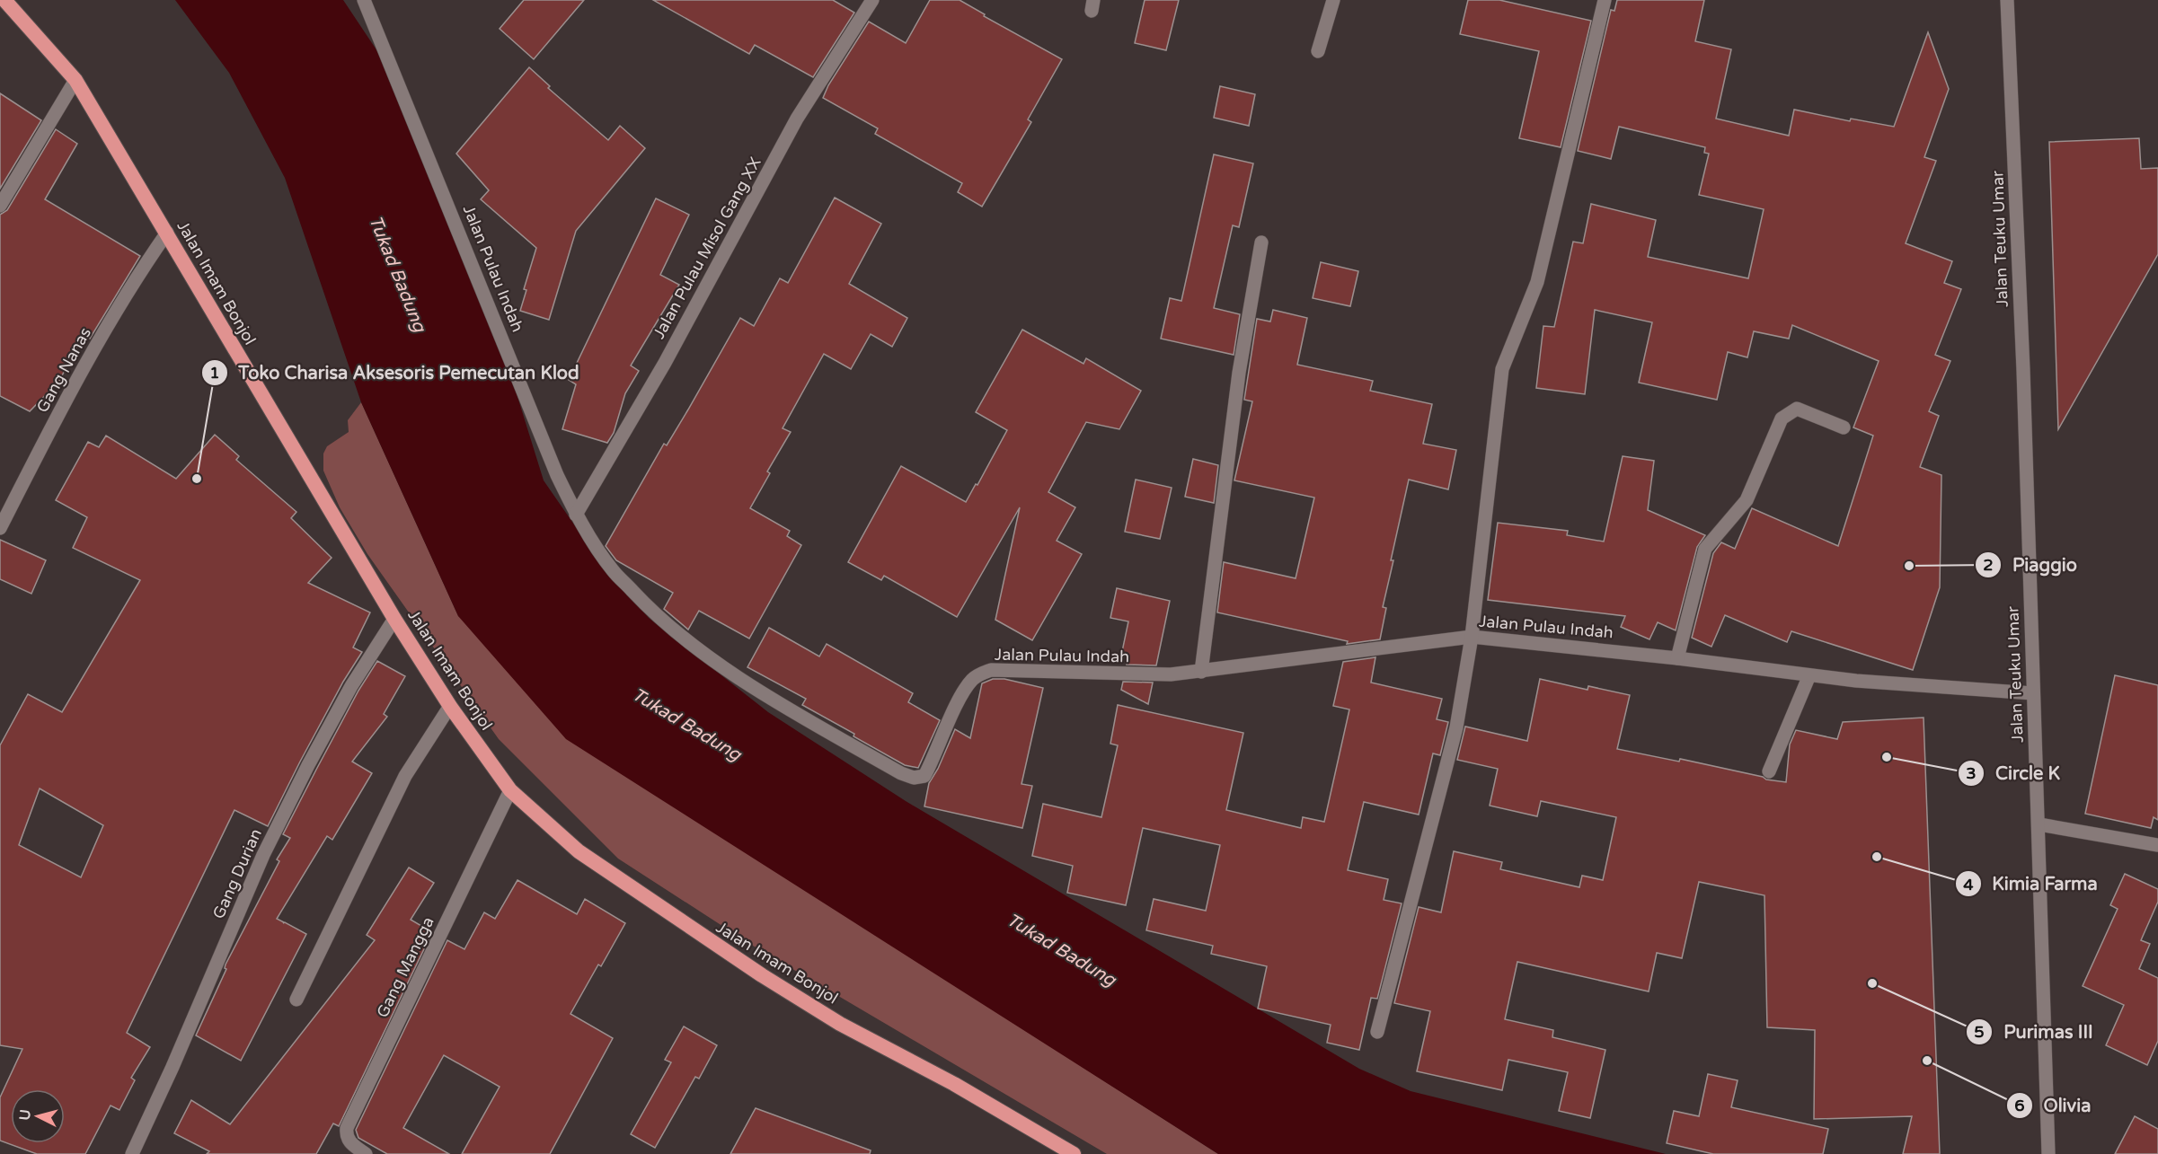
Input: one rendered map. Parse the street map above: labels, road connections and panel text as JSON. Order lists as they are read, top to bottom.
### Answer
{
  "streets": {
    "highway": ["Jalan Imam Bonjol"],
    "street": [
      "Jalan Teuku Umar",
      "Jalan Pulau Misol Gang XX",
      "Jalan Pulau Indah",
      "Gang Nanas",
      "Gang Durian",
      "Gang Mangga"
    ]
  },
  "crossings": [
    ["Jalan Teuku Umar", "Jalan Pulau Indah"],
    ["Jalan Pulau Misol Gang XX", "Jalan Pulau Indah"],
    ["Jalan Imam Bonjol", "Gang Nanas"],
    ["Jalan Imam Bonjol", "Gang Durian"],
    ["Jalan Imam Bonjol", "Gang Mangga"]
  ],
  "water": ["Tukad Badung"],
  "places": [
    "Toko Charisa Aksesoris Pemecutan Klod",
    "Piaggio",
    "Circle K",
    "Kimia Farma",
    "Purimas III",
    "Olivia"
  ],
  "north": "left"
}
